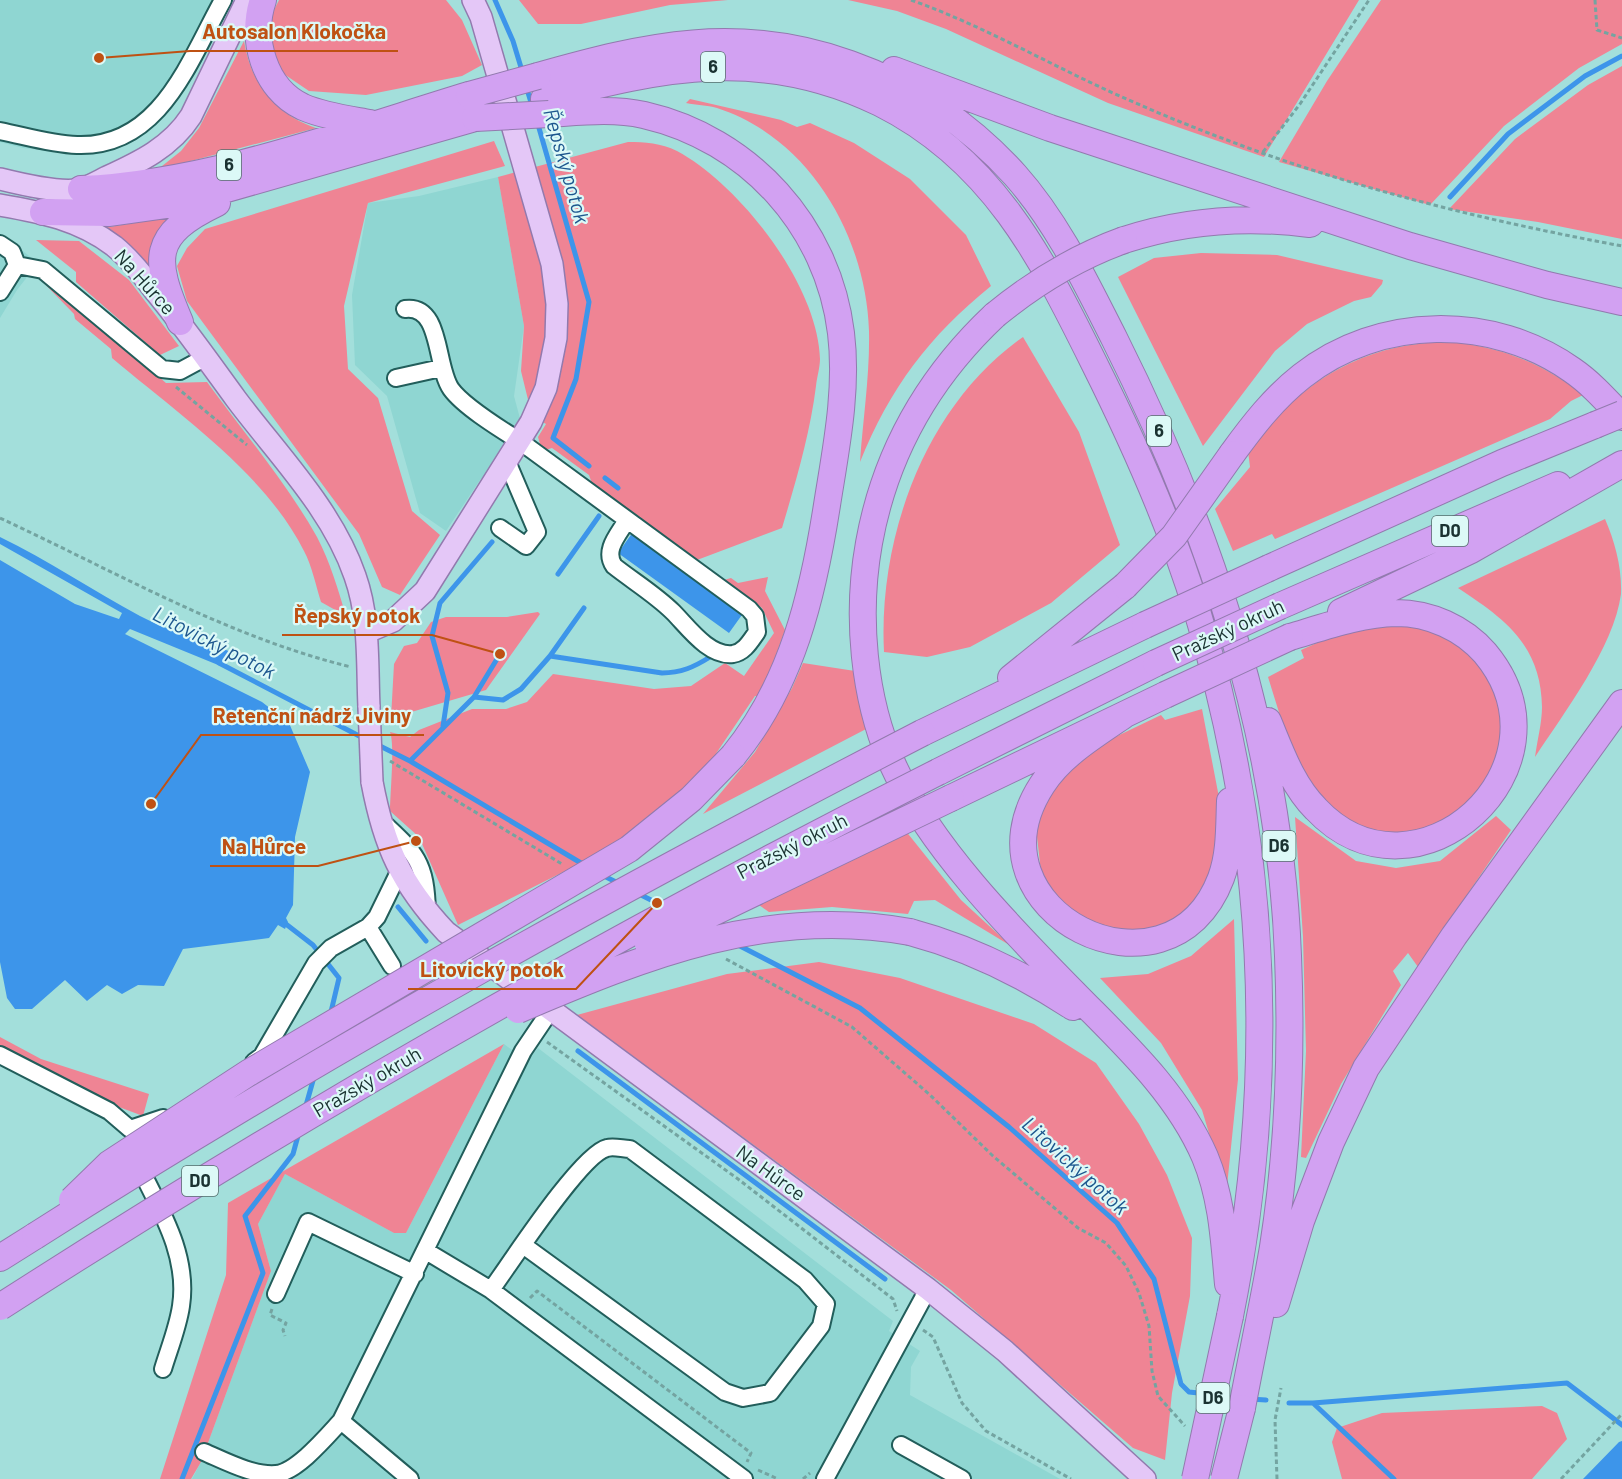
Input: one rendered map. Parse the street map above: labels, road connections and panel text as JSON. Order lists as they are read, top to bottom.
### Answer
{
  "streets": {
    "highway": [
      "6",
      "D0",
      "Pražský okruh",
      "D6"
    ],
    "main road": ["Na Hůrce"]
  },
  "crossings": [
    ["6", "Na Hůrce"],
    ["6", "D6"]
  ],
  "water": ["Řepský potok", "Litovický potok"],
  "places": [
    "Autosalon Klokočka",
    "Řepský potok",
    "Retenční nádrž Jiviny",
    "Na Hůrce",
    "Litovický potok"
  ]
}
